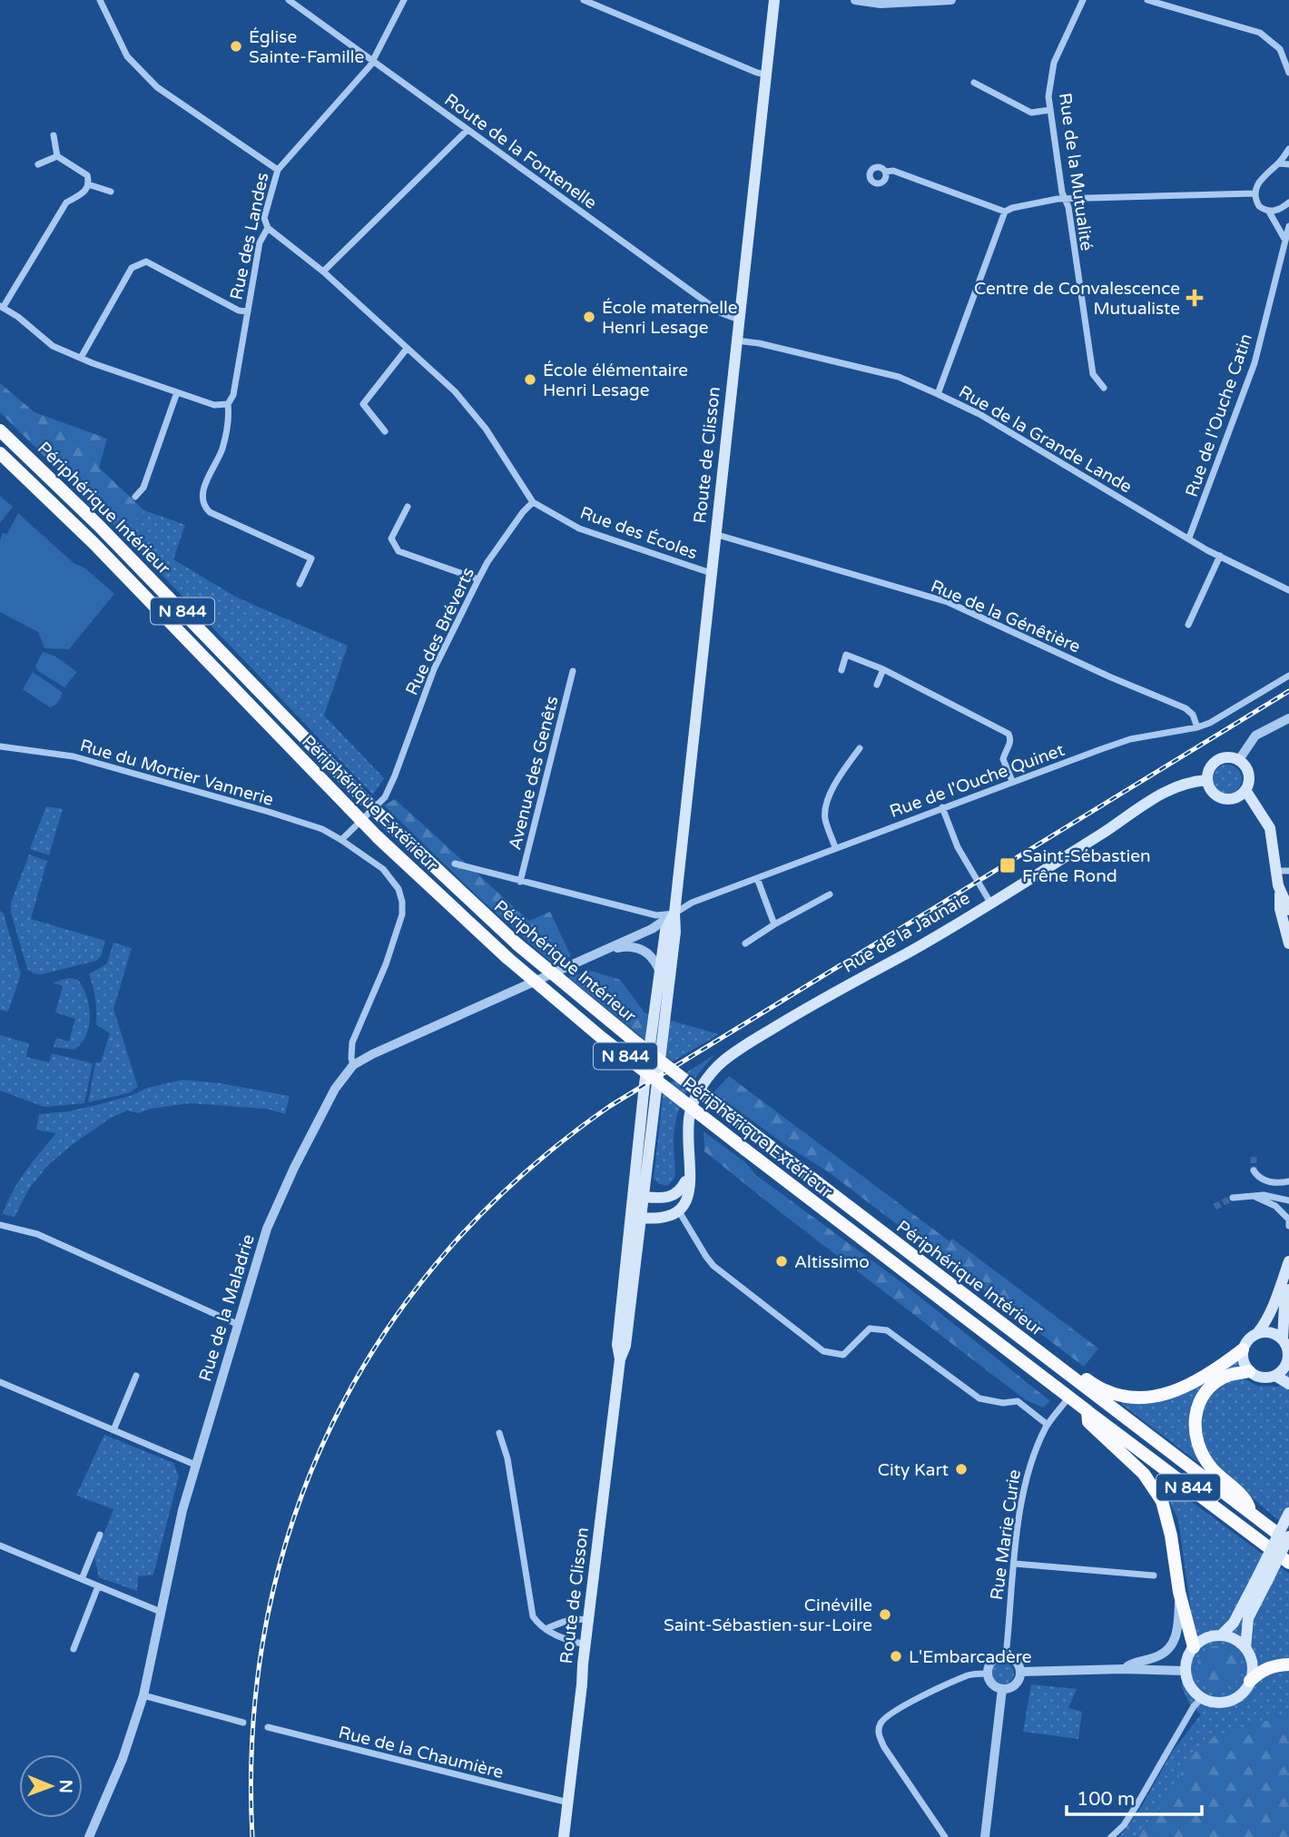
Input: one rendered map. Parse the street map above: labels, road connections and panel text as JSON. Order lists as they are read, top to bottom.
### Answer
{
  "streets": {
    "highway": ["Périphérique Intérieur", "N 844", "Périphérique Extérieur"],
    "main road": ["Route de Clisson", "Rue de la Jaunaie"],
    "street": [
      "Route de la Fontenelle",
      "Rue de la Mutualité",
      "Rue des Landes",
      "Rue de l'Ouche Catin",
      "Rue de la Grande Lande",
      "Rue des Écoles",
      "Rue de la Génêtière",
      "Rue des Bréverts",
      "Rue du Mortier Vannerie",
      "Avenue des Genêts",
      "Rue de l'Ouche Quinet",
      "Rue de la Maladrie",
      "Rue Marie Curie",
      "Rue de la Chaumière"
    ]
  },
  "crossings": [
    ["Route de la Fontenelle", "Rue des Landes"],
    ["Route de la Fontenelle", "Route de Clisson"],
    ["Rue des Landes", "Rue des Écoles"],
    ["Rue de l'Ouche Catin", "Rue de la Grande Lande"],
    ["Rue de la Grande Lande", "Route de Clisson"],
    ["Route de Clisson", "Rue des Écoles"],
    ["Route de Clisson", "Rue de la Génêtière"],
    ["Route de Clisson", "Rue de l'Ouche Quinet"],
    ["Route de Clisson", "Rue de la Maladrie"],
    ["Route de Clisson", "Rue de la Chaumière"],
    ["Périphérique Intérieur", "N 844"],
    ["Rue des Écoles", "Rue des Bréverts"],
    ["Rue de la Génêtière", "Rue de l'Ouche Quinet"],
    ["Rue des Bréverts", "Rue du Mortier Vannerie"],
    ["Rue du Mortier Vannerie", "Rue de la Maladrie"],
    ["Rue de l'Ouche Quinet", "Rue de la Maladrie"]
  ],
  "places": {
    "other": [
      "Église Sainte-Famille",
      "École maternelle Henri Lesage",
      "École élémentaire Henri Lesage",
      "Altissimo",
      "City Kart",
      "Cinéville Saint-Sébastien-sur-Loire",
      "L'Embarcadère"
    ],
    "health": ["Centre de Convalescence Mutualiste"],
    "transit": ["Saint-Sébastien Frêne Rond"]
  },
  "scale_bar": "100 m",
  "north": "right"
}
